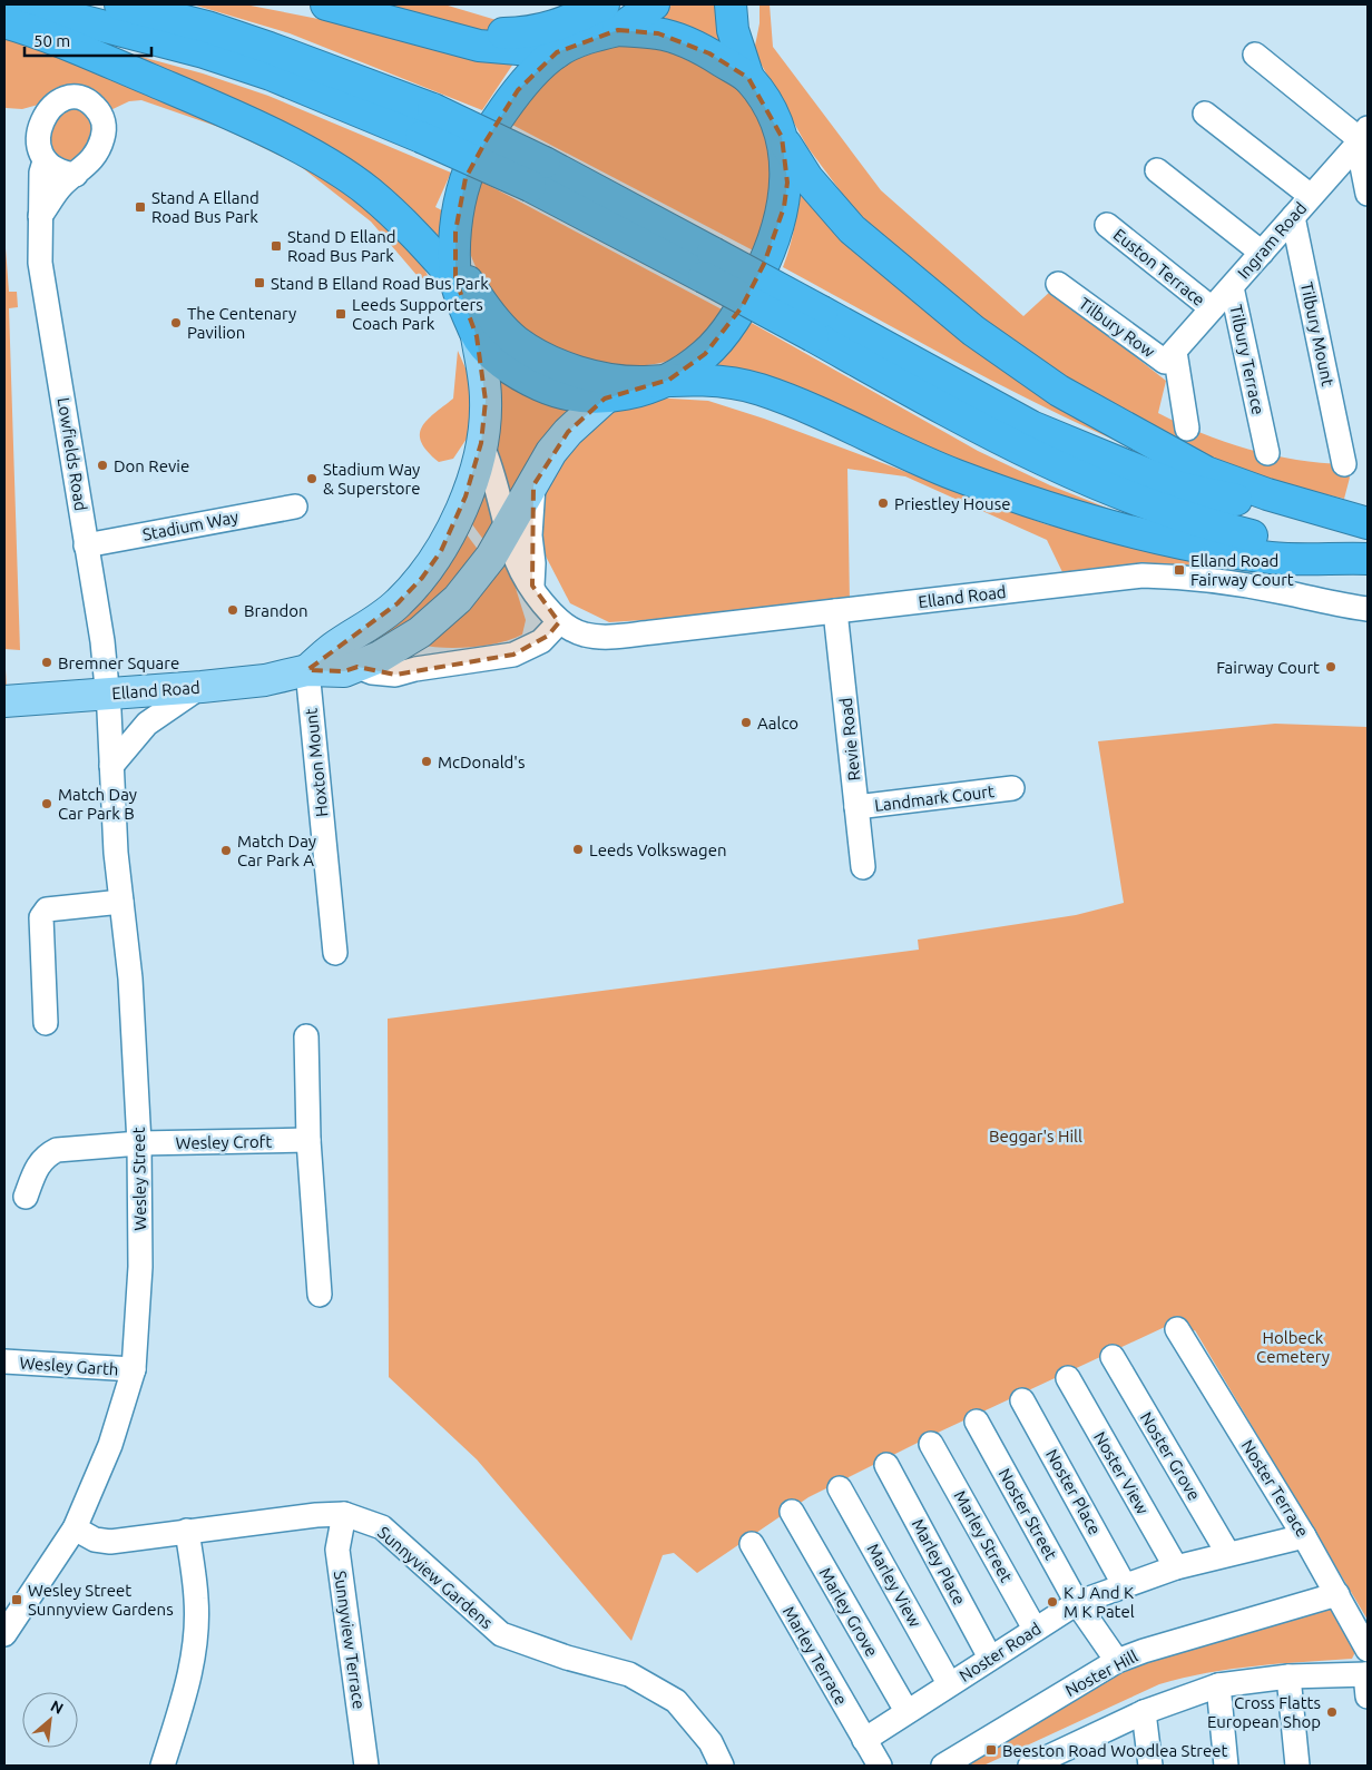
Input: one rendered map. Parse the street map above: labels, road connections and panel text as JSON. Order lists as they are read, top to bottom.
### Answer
{
  "streets": {
    "main road": ["Elland Road"],
    "street": [
      "Ingram Road",
      "Euston Terrace",
      "Tilbury Row",
      "Tilbury Mount",
      "Tilbury Terrace",
      "Lowfields Road",
      "Stadium Way",
      "Revie Road",
      "Hoxton Mount",
      "Landmark Court",
      "Wesley Croft",
      "Wesley Street",
      "Wesley Garth",
      "Noster Grove",
      "Noster View",
      "Noster Terrace",
      "Noster Place",
      "Noster Street",
      "Marley Street",
      "Marley Place",
      "Sunnyview Gardens",
      "Marley View",
      "Marley Grove",
      "Sunnyview Terrace",
      "Noster Road",
      "Marley Terrace",
      "Noster Hill"
    ]
  },
  "crossings": [
    ["Ingram Road", "Euston Terrace"],
    ["Ingram Road", "Tilbury Row"],
    ["Ingram Road", "Tilbury Mount"],
    ["Ingram Road", "Tilbury Terrace"],
    ["Lowfields Road", "Stadium Way"],
    ["Lowfields Road", "Elland Road"],
    ["Lowfields Road", "Wesley Street"],
    ["Elland Road", "Revie Road"],
    ["Elland Road", "Hoxton Mount"],
    ["Elland Road", "Wesley Street"],
    ["Revie Road", "Landmark Court"],
    ["Wesley Croft", "Wesley Street"],
    ["Wesley Street", "Wesley Garth"],
    ["Wesley Street", "Sunnyview Gardens"],
    ["Noster Grove", "Noster Road"],
    ["Noster View", "Noster Road"],
    ["Noster Terrace", "Noster Road"],
    ["Noster Terrace", "Noster Hill"],
    ["Noster Place", "Noster Road"],
    ["Noster Street", "Noster Road"],
    ["Noster Street", "Noster Hill"],
    ["Marley Street", "Noster Road"],
    ["Marley Place", "Noster Road"],
    ["Sunnyview Gardens", "Sunnyview Terrace"],
    ["Marley View", "Noster Road"],
    ["Marley Grove", "Noster Road"],
    ["Noster Road", "Marley Terrace"]
  ],
  "parks": ["Beggar's Hill", "Holbeck Cemetery"],
  "places": {
    "transit": [
      "Stand A Elland Road Bus Park",
      "Stand D Elland Road Bus Park",
      "Stand B Elland Road Bus Park",
      "Leeds Supporters Coach Park",
      "Elland Road Fairway Court",
      "Wesley Street Sunnyview Gardens",
      "Beeston Road Woodlea Street"
    ],
    "other": [
      "The Centenary Pavilion",
      "Don Revie",
      "Stadium Way & Superstore",
      "Priestley House",
      "Brandon",
      "Bremner Square",
      "Fairway Court",
      "Aalco",
      "McDonald's",
      "Match Day Car Park B",
      "Leeds Volkswagen",
      "Match Day Car Park A",
      "K J And K M K Patel",
      "Cross Flatts European Shop"
    ]
  },
  "scale_bar": "50 m",
  "north": "top right"
}
